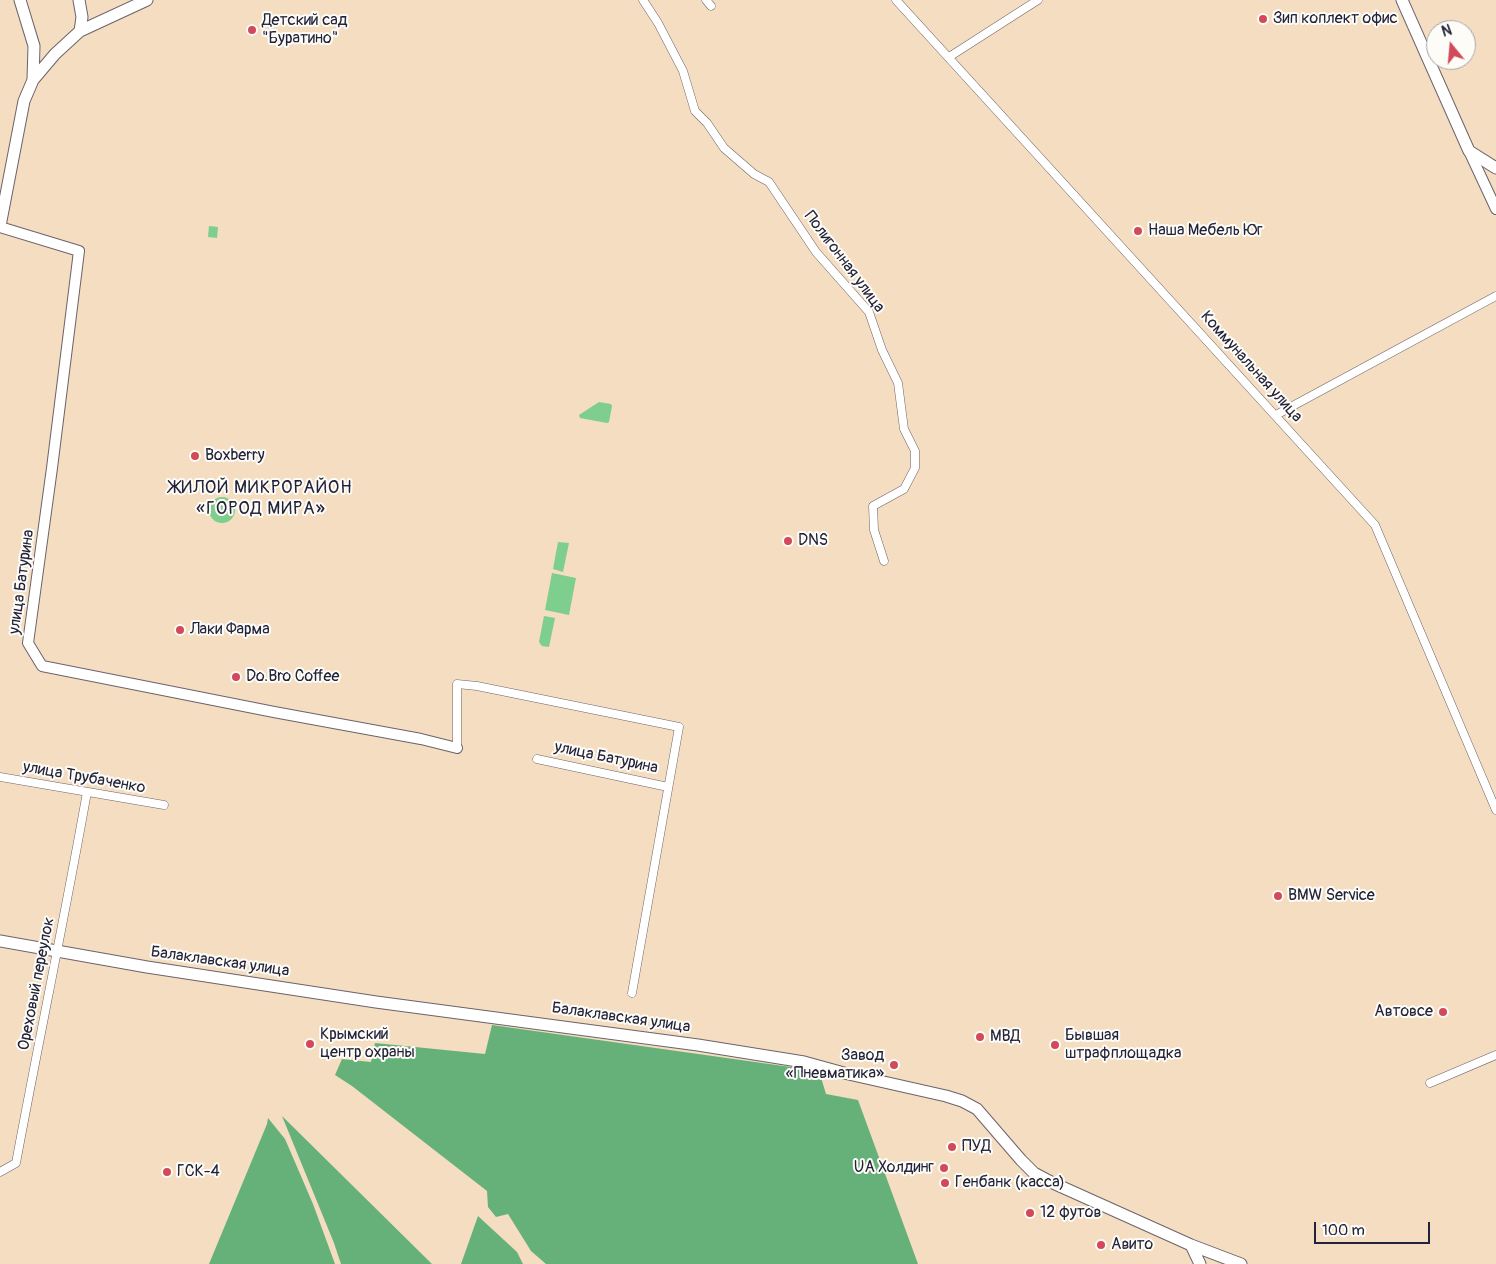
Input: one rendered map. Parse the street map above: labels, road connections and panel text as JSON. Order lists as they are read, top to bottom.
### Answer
{
  "streets": {
    "main road": ["Балаклавская улица"],
    "street": [
      "Полигонная улица",
      "Коммунальная улица",
      "улица Батурина",
      "улица Трубаченко",
      "Ореховый переулок"
    ]
  },
  "crossings": [
    ["улица Трубаченко", "Ореховый переулок"],
    ["Балаклавская улица", "Ореховый переулок"]
  ],
  "districts": ["ЖИЛОЙ МИКРОРАЙОН «ГОРОД МИРА»"],
  "places": [
    "Зип коплект офис",
    "Детский сад \"Буратино\"",
    "Наша Мебель Юг",
    "Boxberry",
    "DNS",
    "Лаки Фарма",
    "Do.Bro Coffee",
    "BMW Service",
    "Автовсе",
    "МВД",
    "Крымский центр охраны",
    "Бывшая штрафплощадка",
    "Завод «Пневматика»",
    "ПУД",
    "UA Холдинг",
    "ГСК-4",
    "Генбанк (касса)",
    "12 футов",
    "Авито"
  ],
  "scale_bar": "100 m",
  "north": "top"
}
